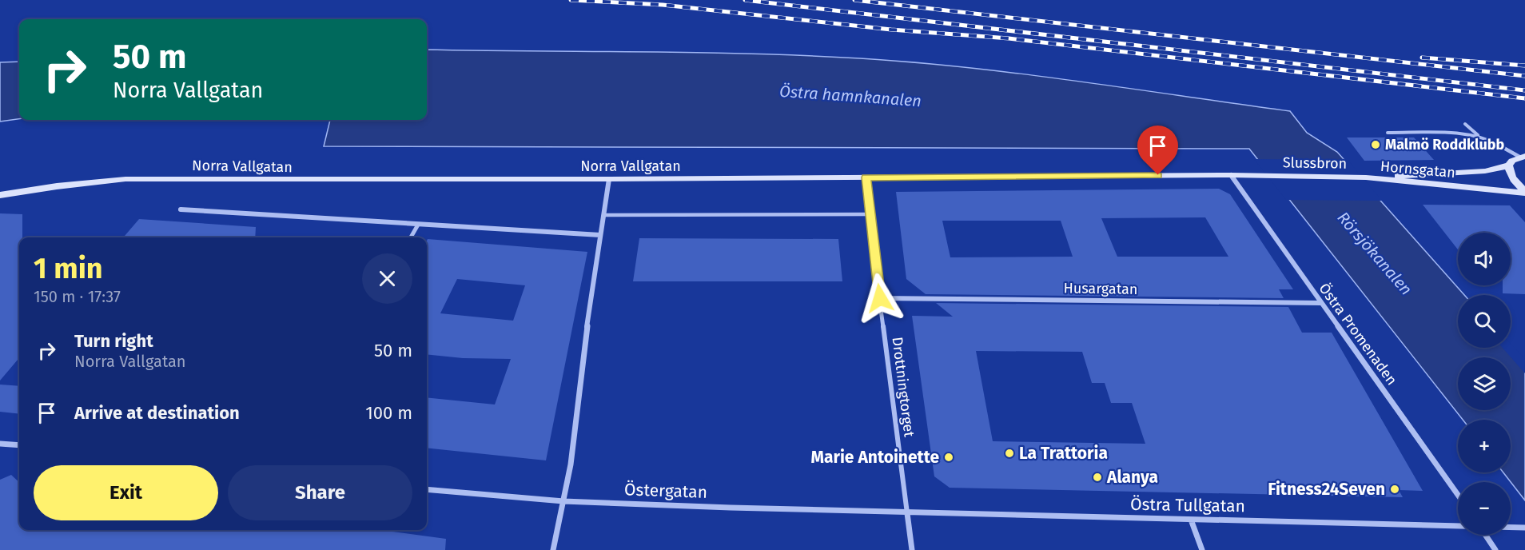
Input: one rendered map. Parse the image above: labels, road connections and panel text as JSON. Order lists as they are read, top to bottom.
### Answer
{
  "streets": {
    "main road": ["Slussbron", "Norra Vallgatan", "Hornsgatan"],
    "street": [
      "Husargatan",
      "Östra Promenaden",
      "Drottningtorget",
      "Östergatan",
      "Östra Tullgatan"
    ]
  },
  "crossings": [
    ["Slussbron", "Norra Vallgatan"],
    ["Slussbron", "Hornsgatan"],
    ["Norra Vallgatan", "Östra Promenaden"],
    ["Norra Vallgatan", "Drottningtorget"],
    ["Husargatan", "Östra Promenaden"],
    ["Husargatan", "Drottningtorget"],
    ["Drottningtorget", "Östergatan"],
    ["Drottningtorget", "Östra Tullgatan"],
    ["Östergatan", "Östra Tullgatan"]
  ],
  "water": ["Östra hamnkanalen", "Rörsjökanalen"],
  "places": [
    "Malmö Roddklubb",
    "La Trattoria",
    "Marie Antoinette",
    "Alanya",
    "Fitness24Seven"
  ],
  "page": {
    "turn": ["50 m", "Norra Vallgatan"],
    "map_buttons": ["+", "−"],
    "heading": ["1 min", "150 m · 17:37"],
    "list": [
      {
        "name": "Turn right",
        "note": "Norra Vallgatan",
        "value": "50 m"
      },
      {
        "name": "Arrive at destination",
        "value": "100 m"
      }
    ],
    "buttons": ["Exit", "Share"]
  }
}
